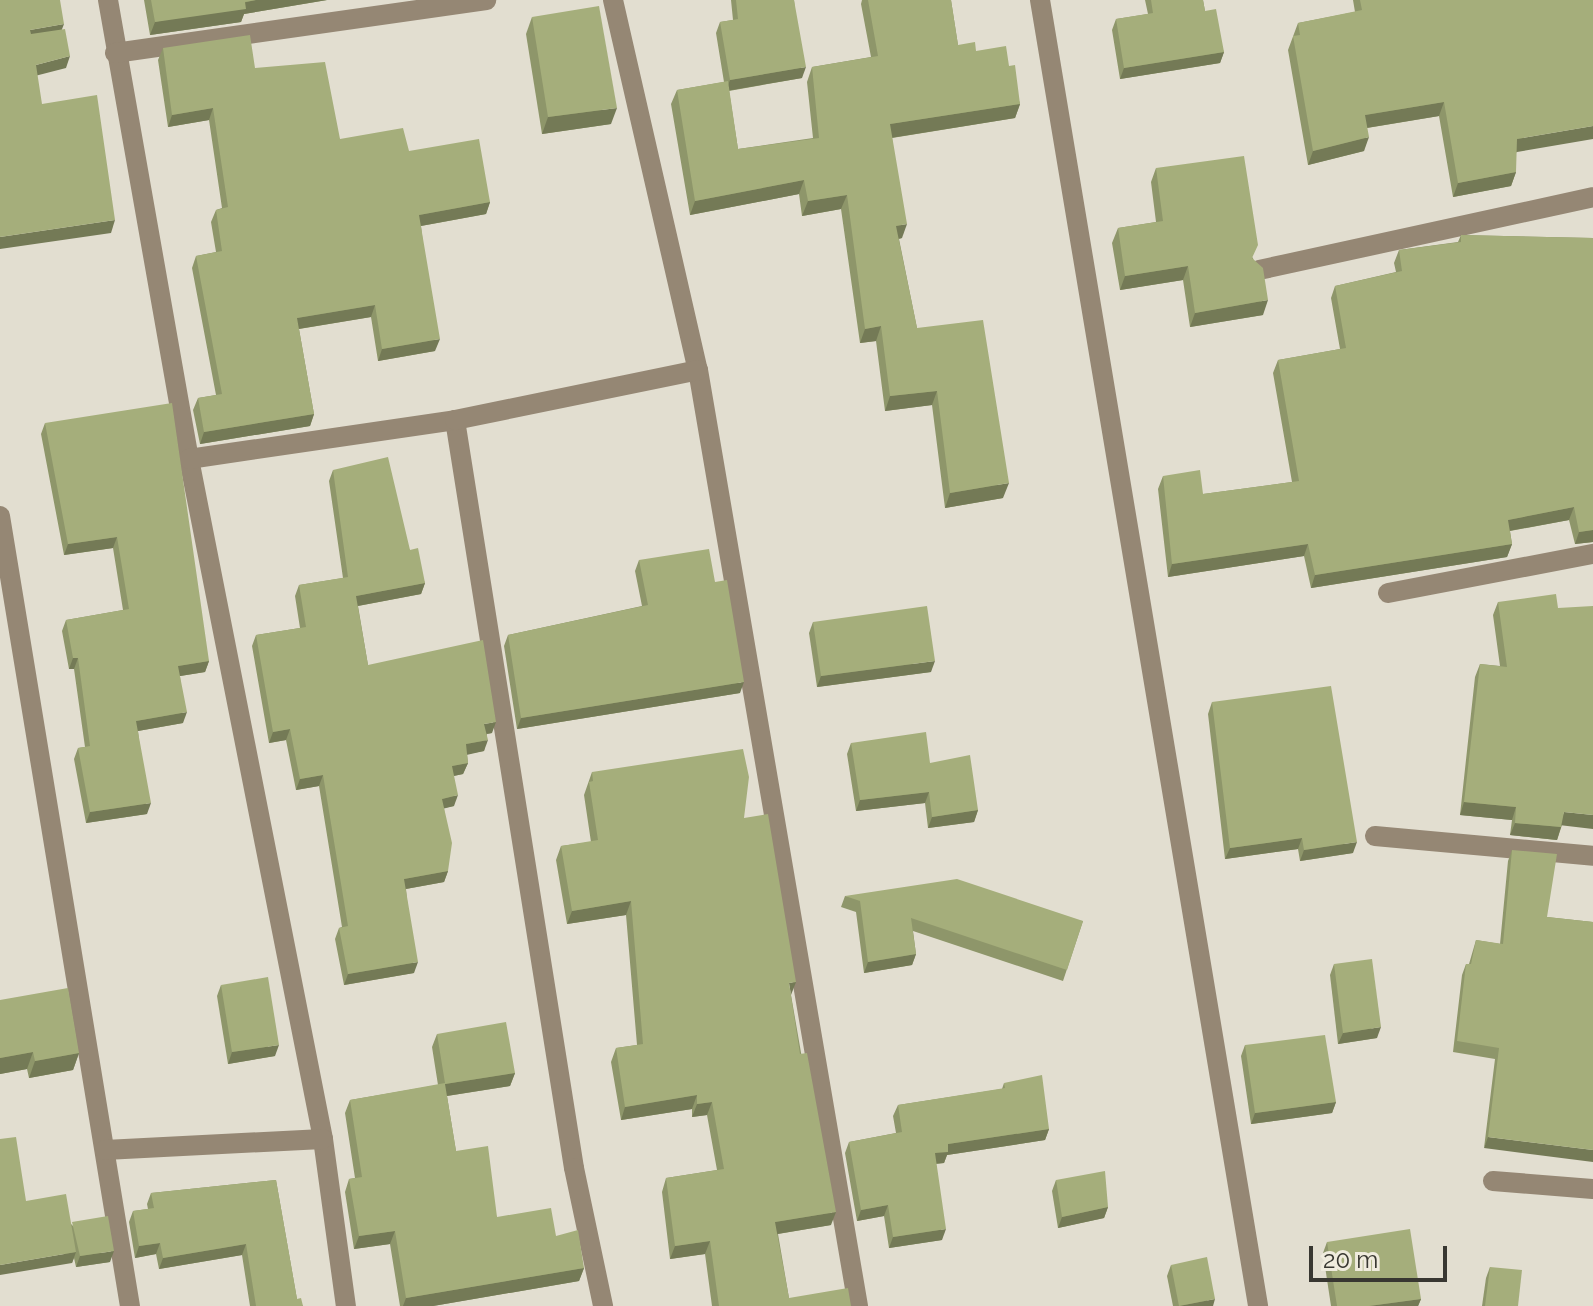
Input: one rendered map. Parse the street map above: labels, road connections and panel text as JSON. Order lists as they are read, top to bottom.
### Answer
{
  "scale_bar": "20 m"
}
